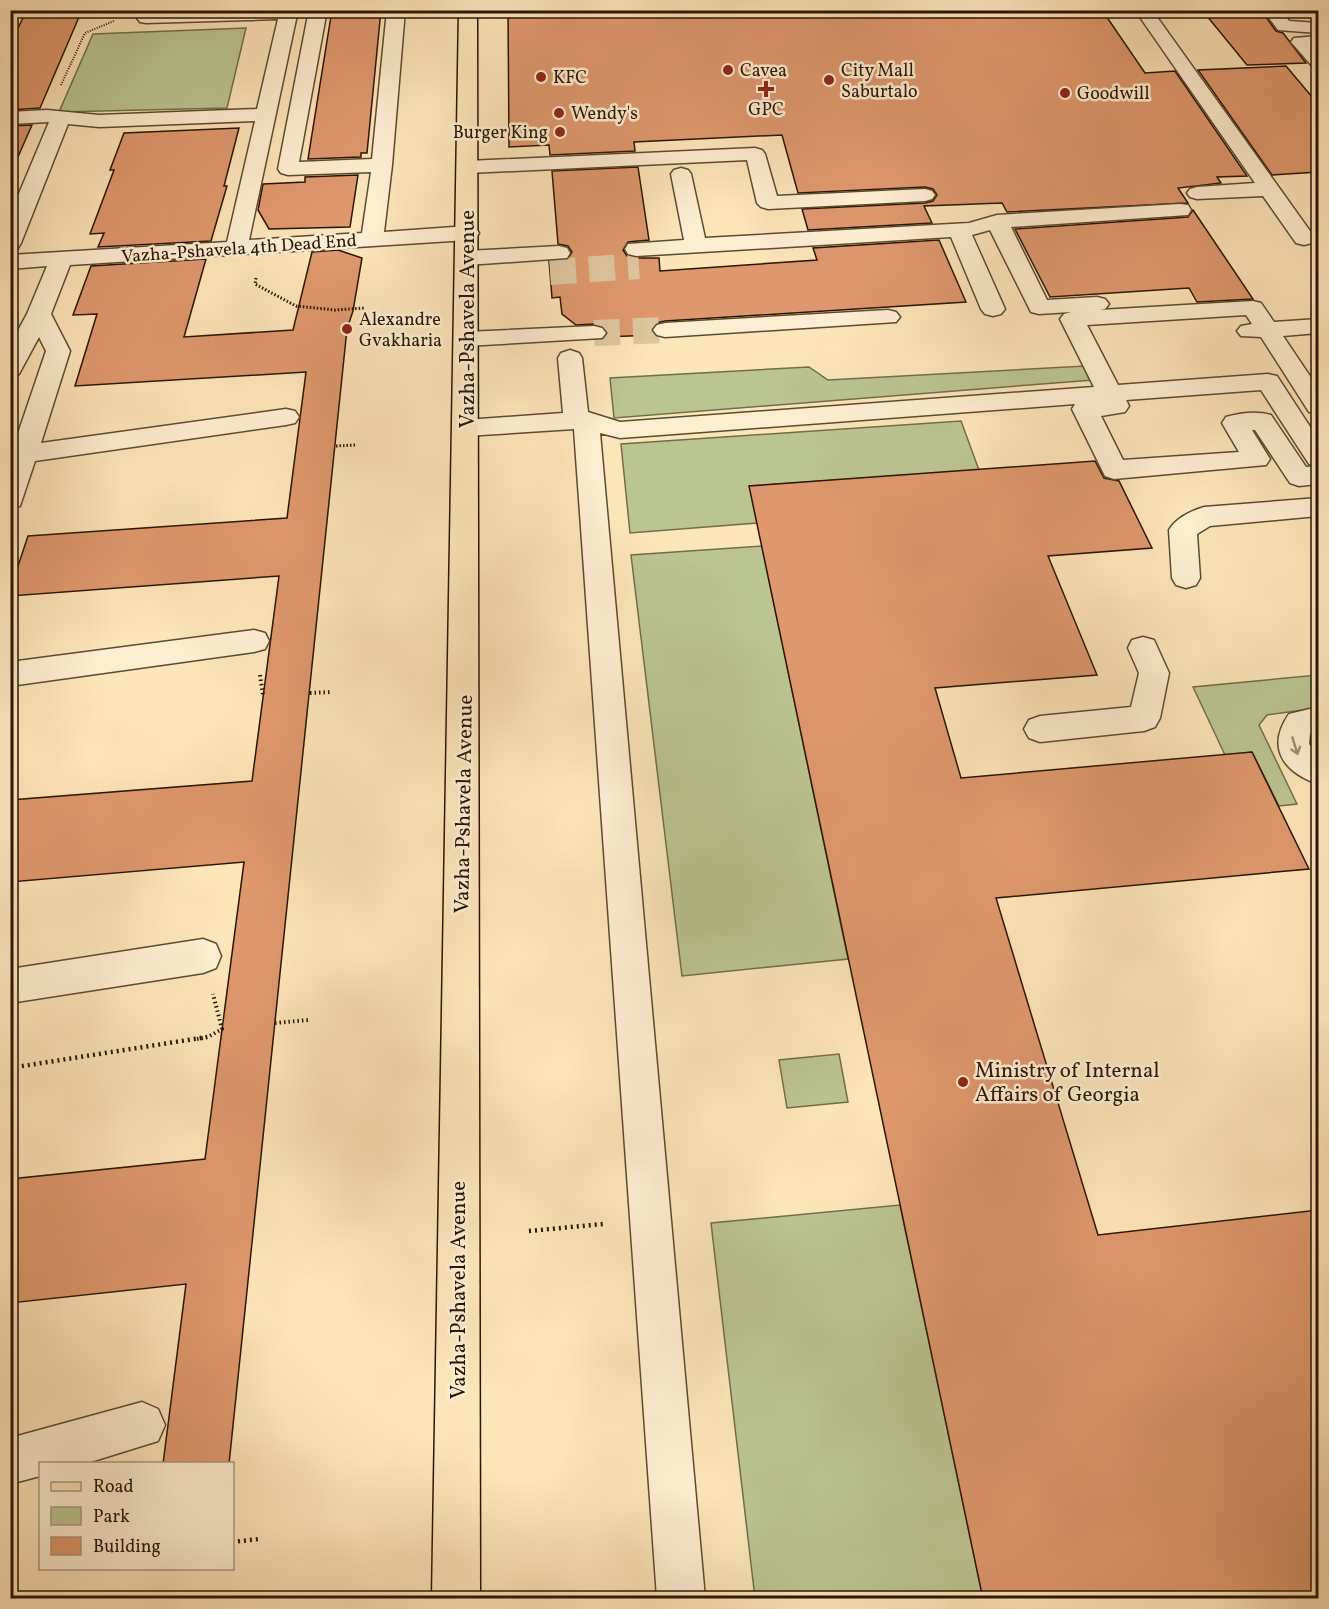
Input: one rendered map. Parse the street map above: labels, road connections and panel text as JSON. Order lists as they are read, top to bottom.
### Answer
{
  "streets": {
    "main road": ["Vazha-Pshavela Avenue"],
    "street": ["Vazha-Pshavela 4th Dead End"]
  },
  "crossings": [
    ["Vazha-Pshavela 4th Dead End", "Vazha-Pshavela Avenue"]
  ],
  "places": {
    "other": [
      "Cavea",
      "KFC",
      "City Mall Saburtalo",
      "Goodwill",
      "Wendy's",
      "Burger King",
      "Alexandre Gvakharia",
      "Ministry of Internal Affairs of Georgia"
    ],
    "health": ["GPC"]
  },
  "legend": ["Road", "Park", "Building"]
}
